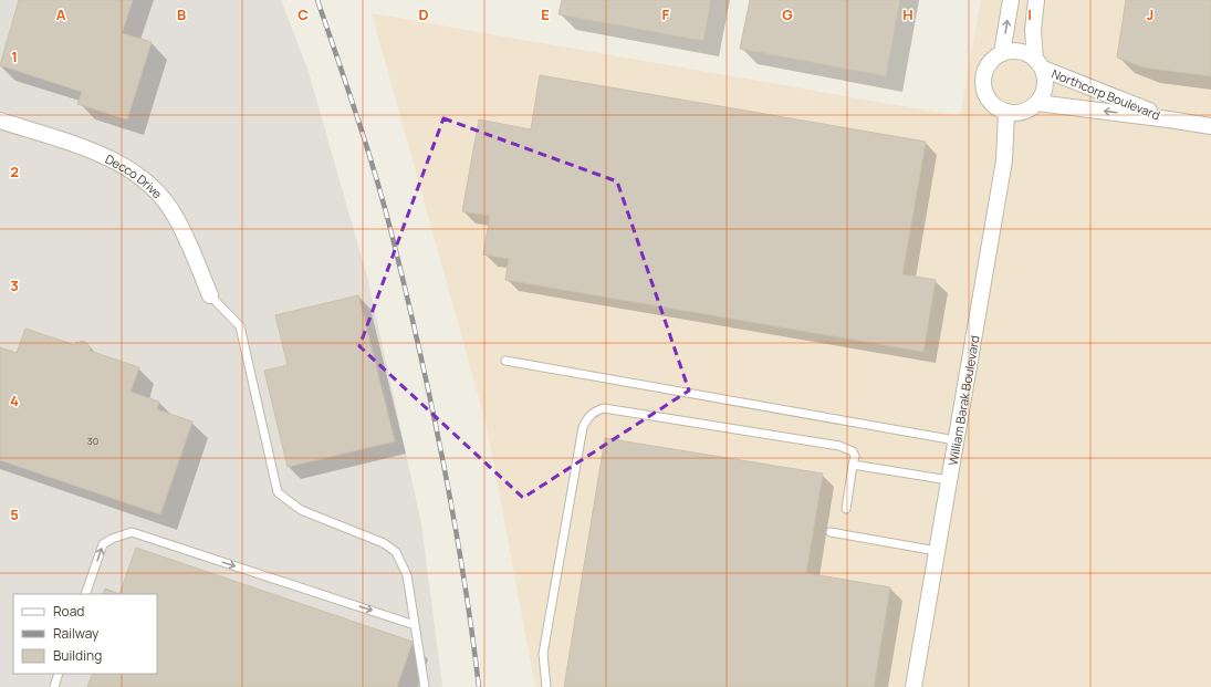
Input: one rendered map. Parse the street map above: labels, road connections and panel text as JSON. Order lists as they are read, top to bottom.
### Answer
{
  "streets": {
    "street": ["Northcorp Boulevard", "Decco Drive", "William Barak Boulevard"]
  },
  "crossings": [
    ["Northcorp Boulevard", "William Barak Boulevard"]
  ],
  "house_numbers": ["30"],
  "legend": ["Road", "Railway", "Building"],
  "grid": {
    "columns": [
      "A",
      "B",
      "C",
      "D",
      "E",
      "F",
      "G",
      "H",
      "I",
      "J"
    ],
    "rows": [
      "1",
      "2",
      "3",
      "4",
      "5"
    ]
  }
}
